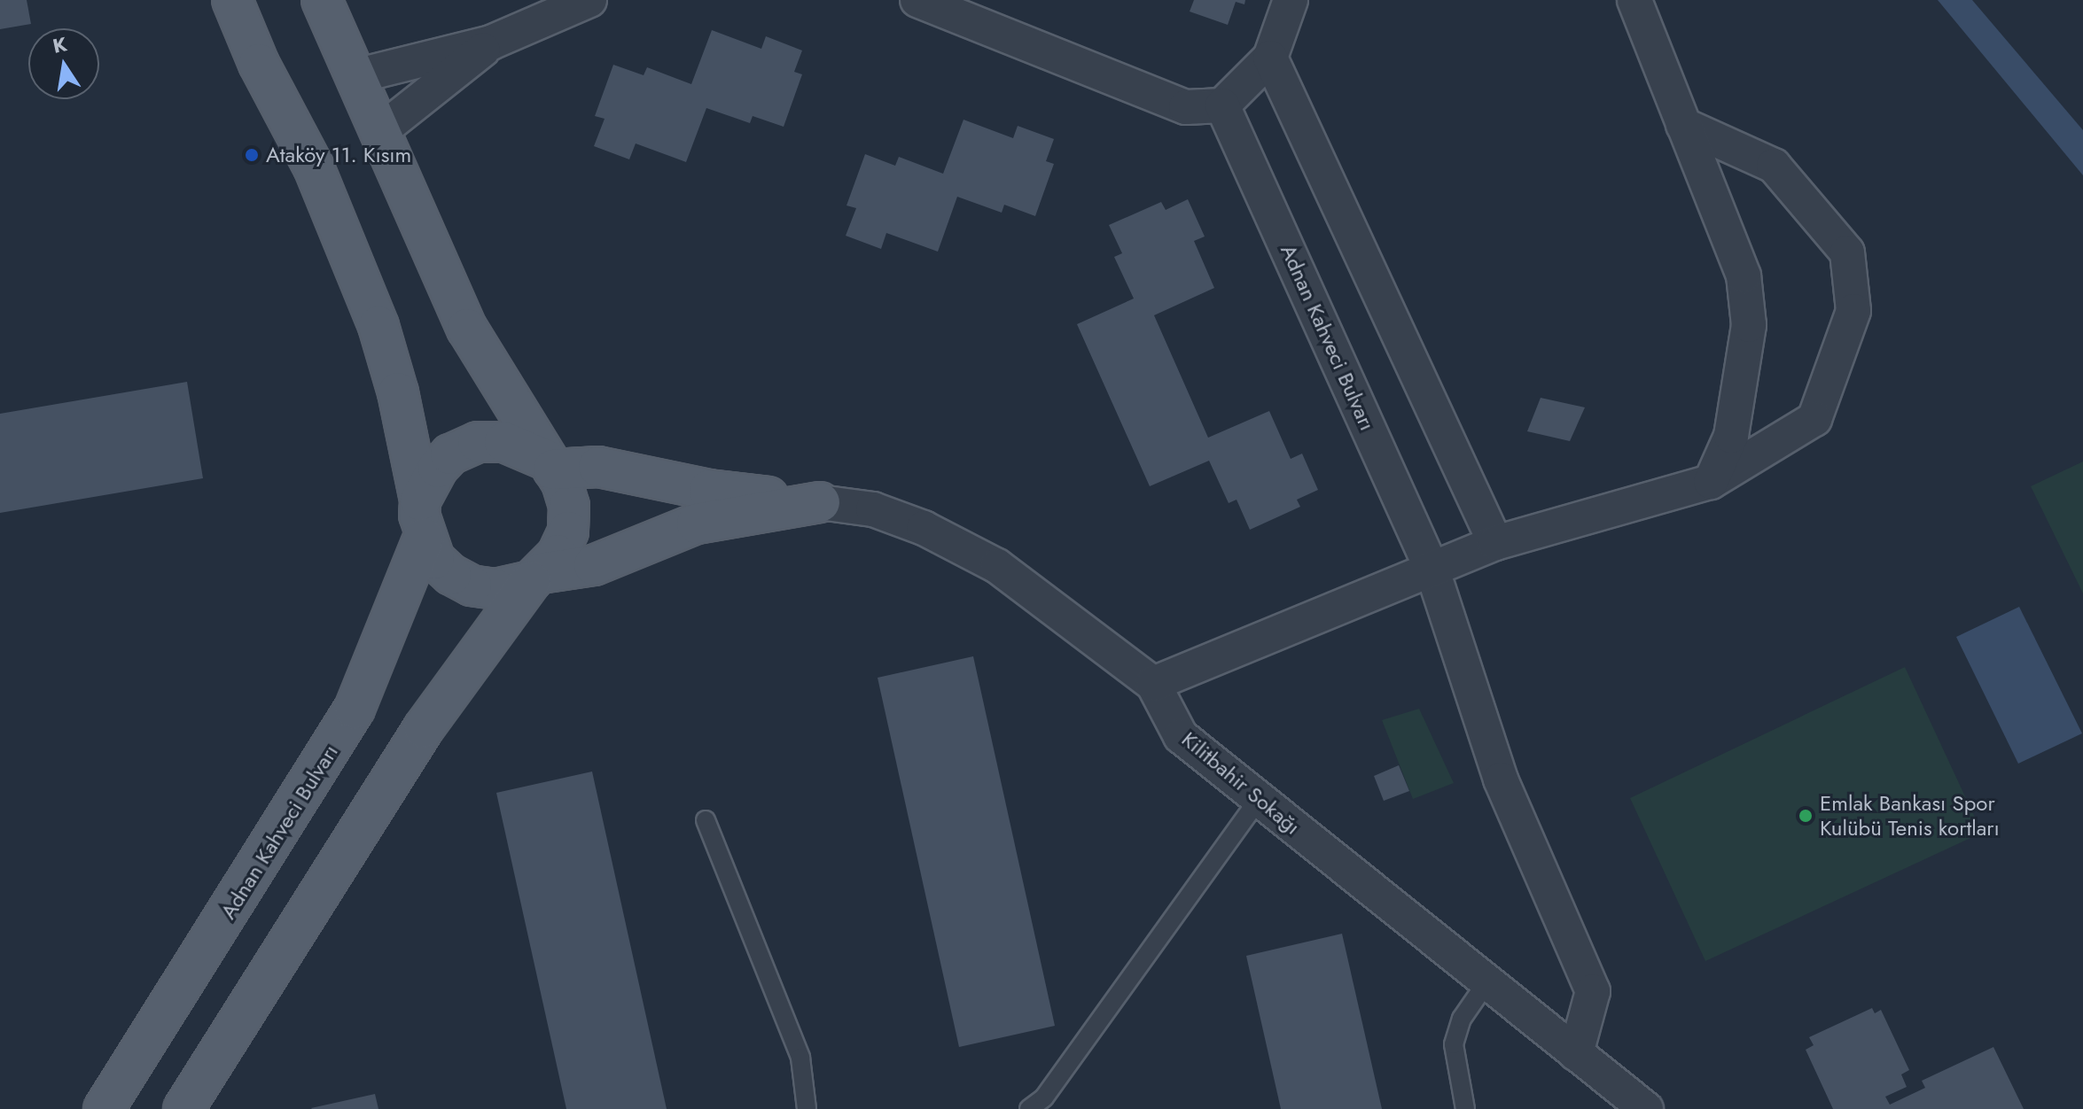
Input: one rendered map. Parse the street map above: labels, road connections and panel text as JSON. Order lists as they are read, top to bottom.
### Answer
{
  "streets": {
    "main road": ["Adnan Kahveci Bulvarı"],
    "street": ["Kilitbahir Sokağı"]
  },
  "crossings": [
    ["Adnan Kahveci Bulvarı", "Kilitbahir Sokağı"]
  ],
  "places": ["Ataköy 11. Kısım", "Emlak Bankası Spor Kulübü Tenis kortları"],
  "north": "top"
}
